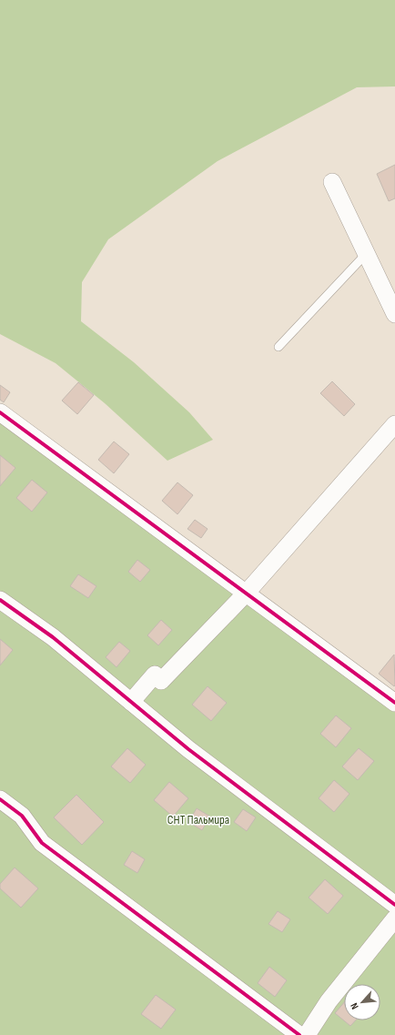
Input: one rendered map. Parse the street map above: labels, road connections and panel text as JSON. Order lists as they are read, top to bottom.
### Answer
{
  "parks": ["СНТ Пальмира"],
  "north": "bottom left"
}
